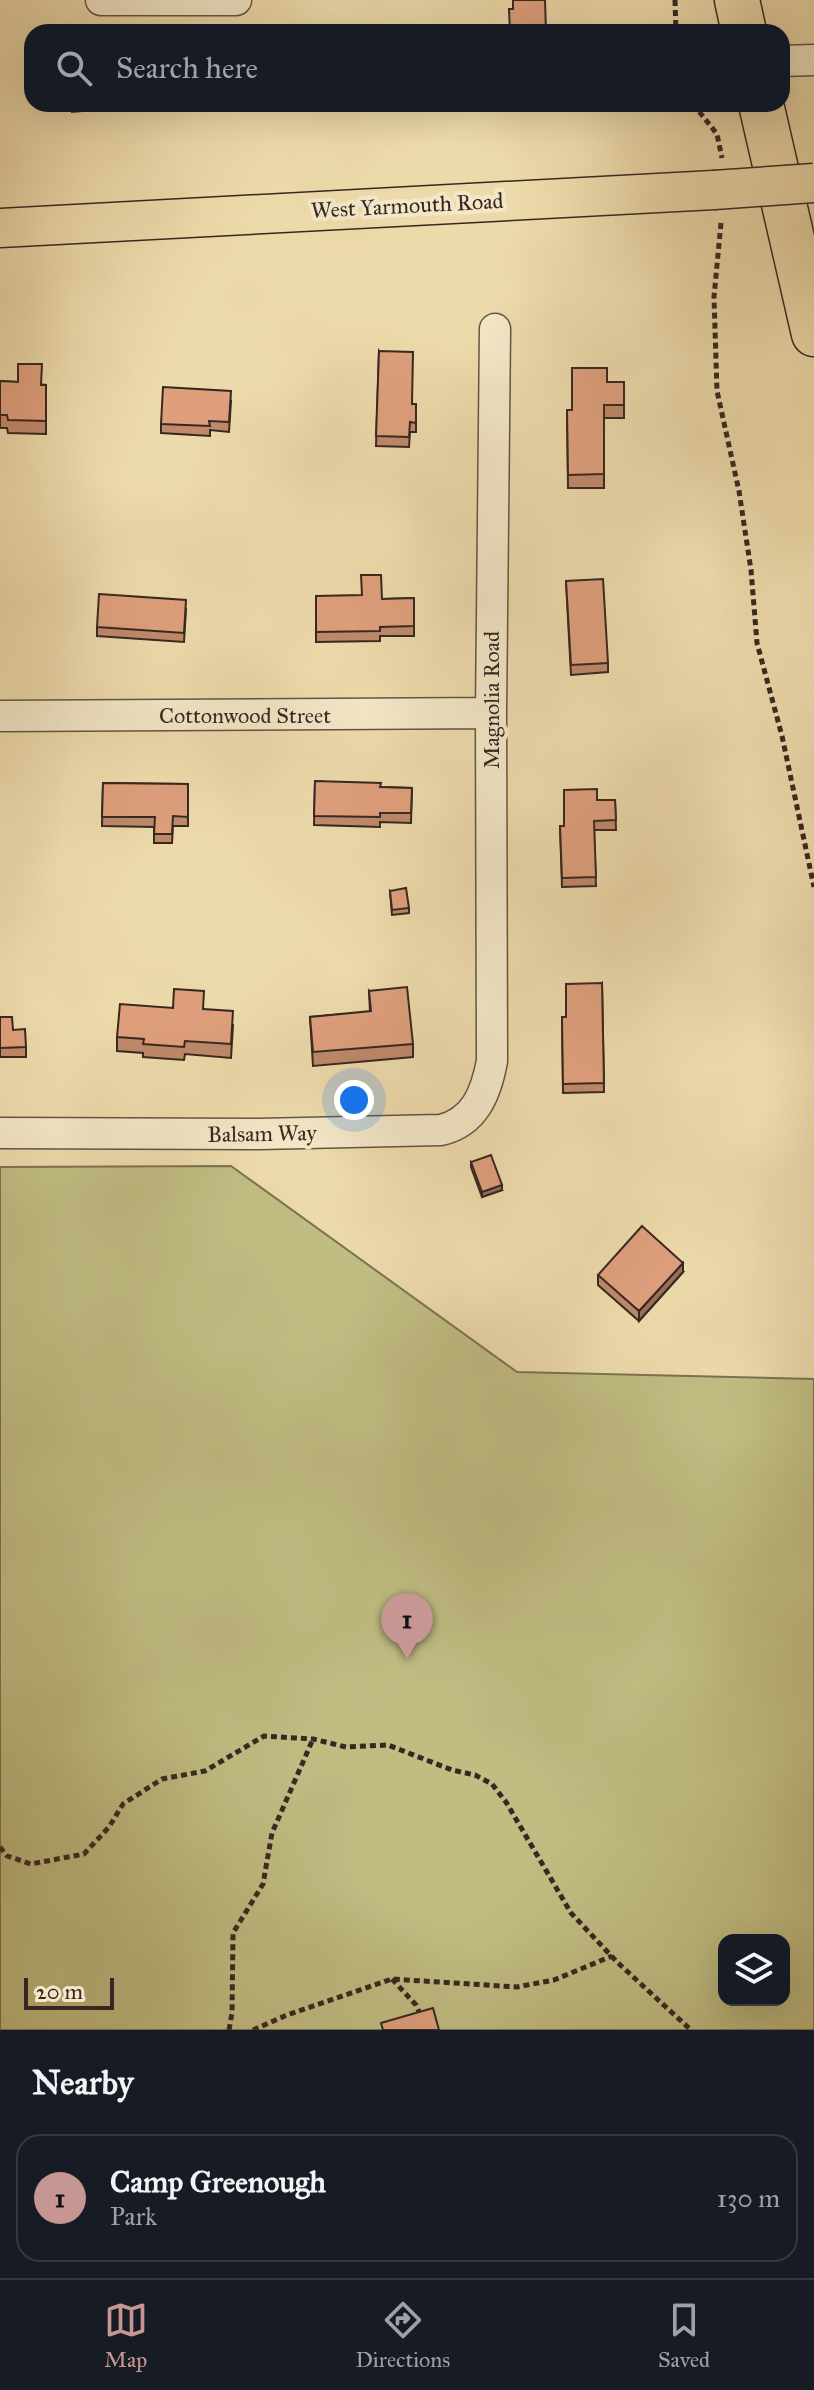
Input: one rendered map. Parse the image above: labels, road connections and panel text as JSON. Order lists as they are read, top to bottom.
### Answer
{
  "streets": {
    "main road": ["West Yarmouth Road"],
    "street": ["Magnolia Road", "Cottonwood Street", "Balsam Way"]
  },
  "crossings": [
    ["Magnolia Road", "Cottonwood Street"],
    ["Magnolia Road", "Balsam Way"]
  ],
  "scale_bar": "20 m",
  "page": {
    "search": "Search here",
    "pins": "1",
    "scale": "20 m",
    "heading": "Nearby",
    "list": [
      {
        "mark": "1",
        "name": "Camp Greenough",
        "note": "Park",
        "value": "130 m"
      }
    ],
    "nav": ["Map", "Directions", "Saved"]
  }
}
